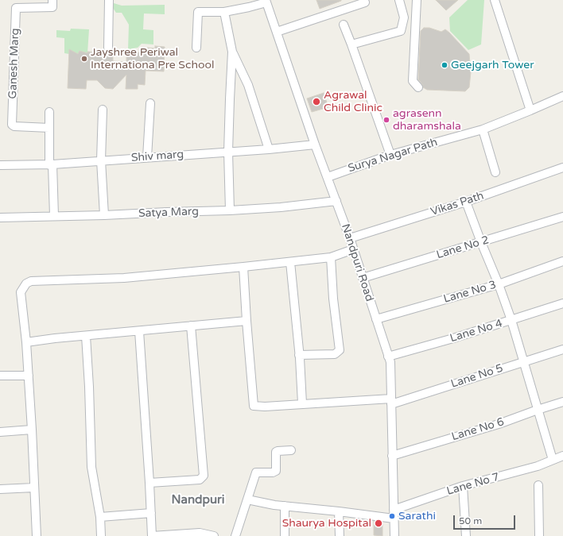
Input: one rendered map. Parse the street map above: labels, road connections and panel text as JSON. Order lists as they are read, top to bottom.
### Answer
{
  "streets": {
    "street": [
      "Ganesh Marg",
      "Surya Nagar Path",
      "Shiv marg",
      "Vikas Path",
      "Satya Marg",
      "Lane No 2",
      "Nandpuri Road",
      "Lane No 3",
      "Lane No 4",
      "Lane No 5",
      "Lane No 6",
      "Lane No 7"
    ]
  },
  "crossings": [
    ["Surya Nagar Path", "Nandpuri Road"],
    ["Shiv marg", "Nandpuri Road"],
    ["Vikas Path", "Nandpuri Road"],
    ["Satya Marg", "Nandpuri Road"],
    ["Lane No 2", "Nandpuri Road"],
    ["Nandpuri Road", "Lane No 3"],
    ["Nandpuri Road", "Lane No 4"],
    ["Nandpuri Road", "Lane No 5"],
    ["Nandpuri Road", "Lane No 6"],
    ["Nandpuri Road", "Lane No 7"]
  ],
  "districts": ["Nandpuri"],
  "places": [
    "Jayshree Periwal Internationa Pre School",
    "Geejgarh Tower",
    "Agrawal Child Clinic",
    "agrasenn dharamshala",
    "Sarathi",
    "Shaurya Hospital"
  ],
  "scale_bar": "50 m"
}
